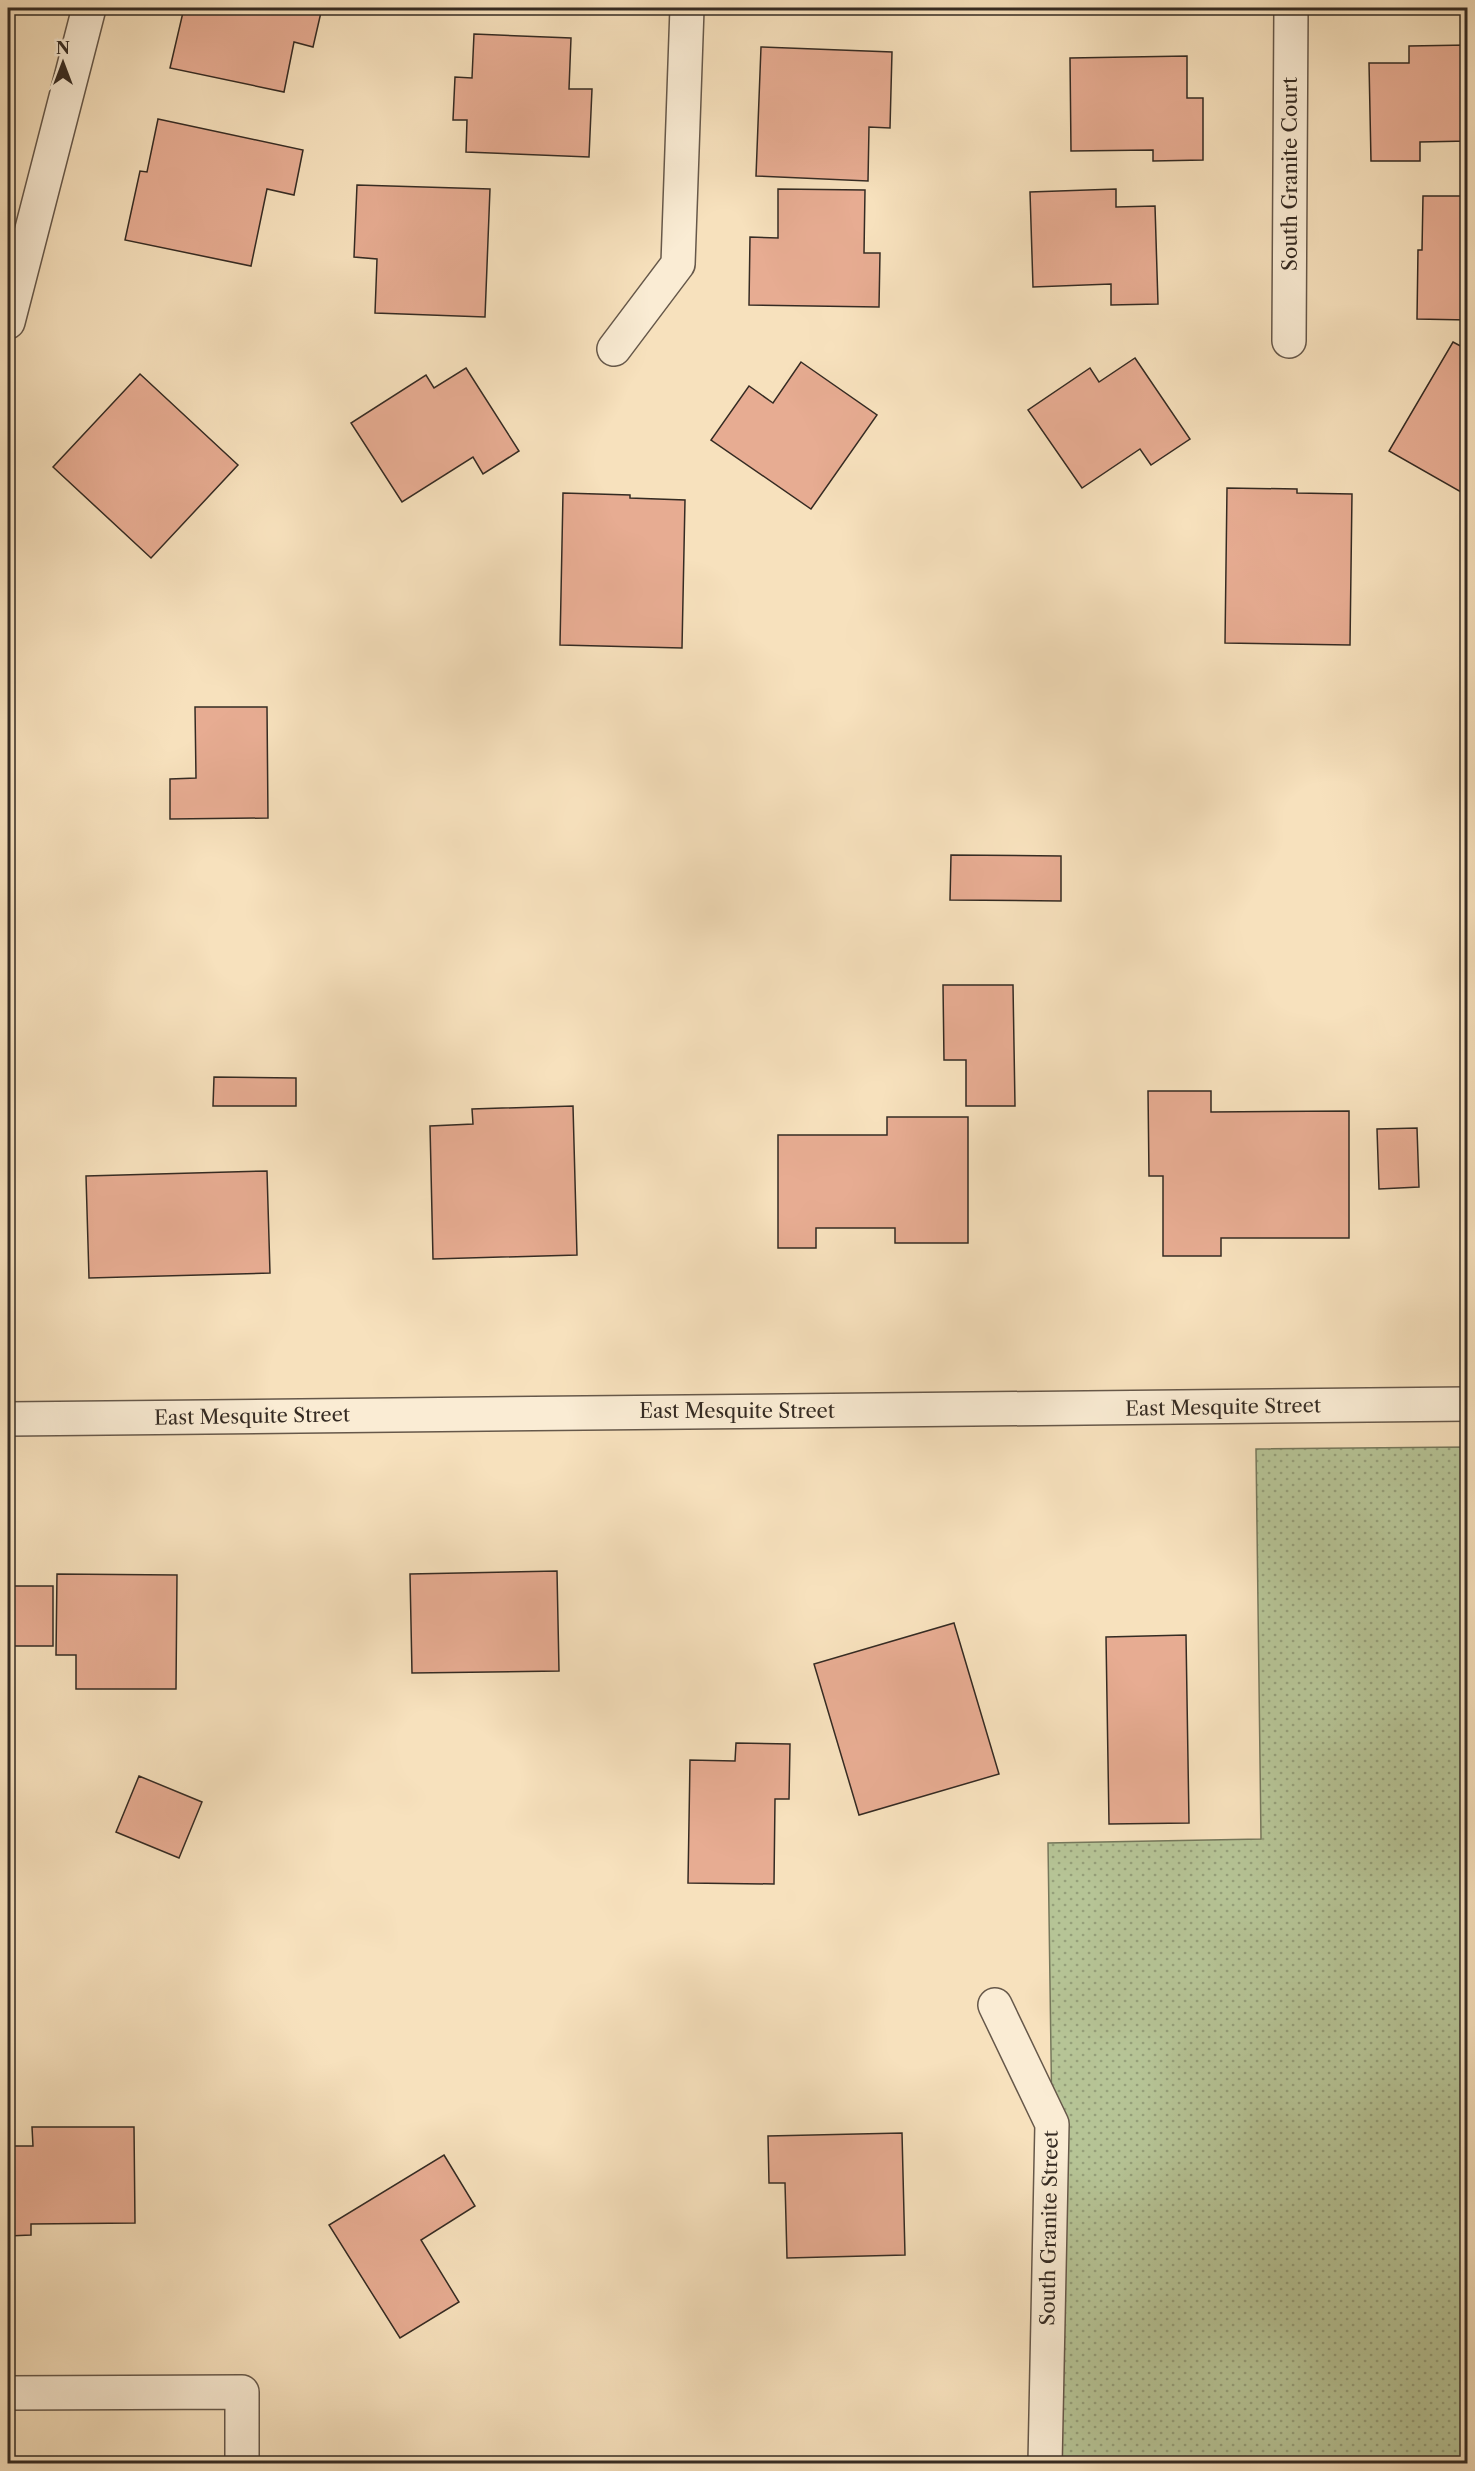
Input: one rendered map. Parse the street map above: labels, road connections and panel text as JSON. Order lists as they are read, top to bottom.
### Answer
{
  "streets": {
    "street": ["South Granite Court", "East Mesquite Street", "South Granite Street"]
  },
  "north": "top"
}
